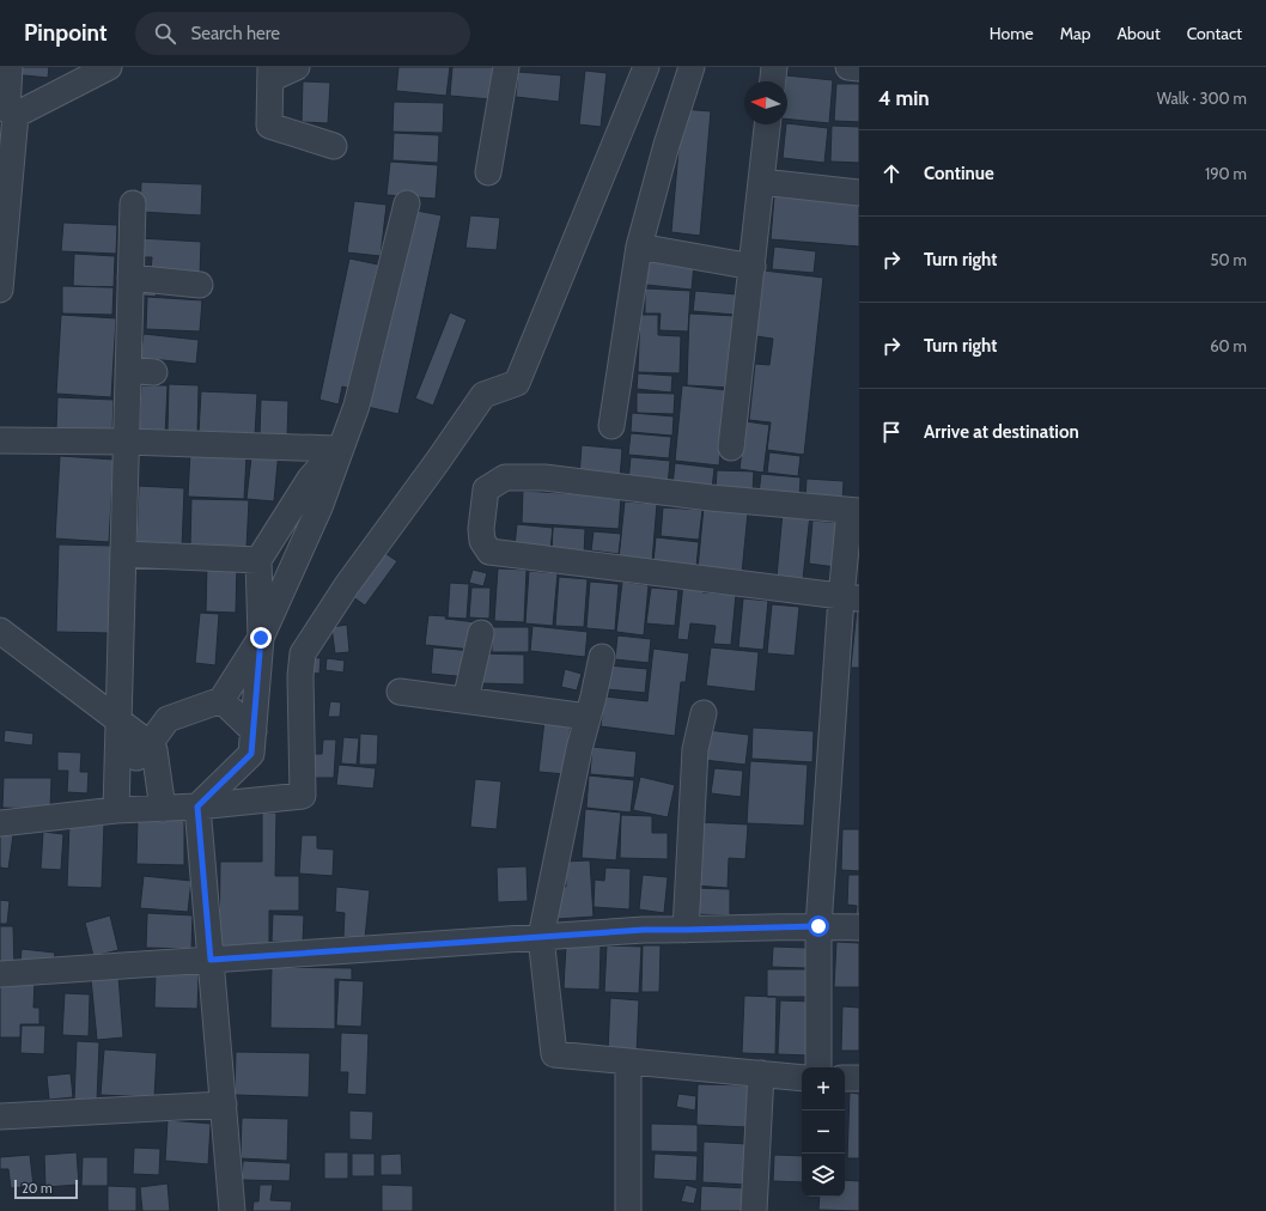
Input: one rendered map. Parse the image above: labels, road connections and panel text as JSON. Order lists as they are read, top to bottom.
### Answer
{
  "scale_bar": "20 m",
  "north": "left",
  "page": {
    "header": "Pinpoint",
    "search": "Search here",
    "nav": [
      "Home",
      "Map",
      "About",
      "Contact"
    ],
    "heading": ["4 min", "Walk · 300 m"],
    "list": [
      ["Continue", "190 m"],
      ["Turn right", "50 m"],
      ["Turn right", "60 m"],
      "Arrive at destination"
    ],
    "map_buttons": ["+", "−"],
    "scale": "20 m"
  }
}
